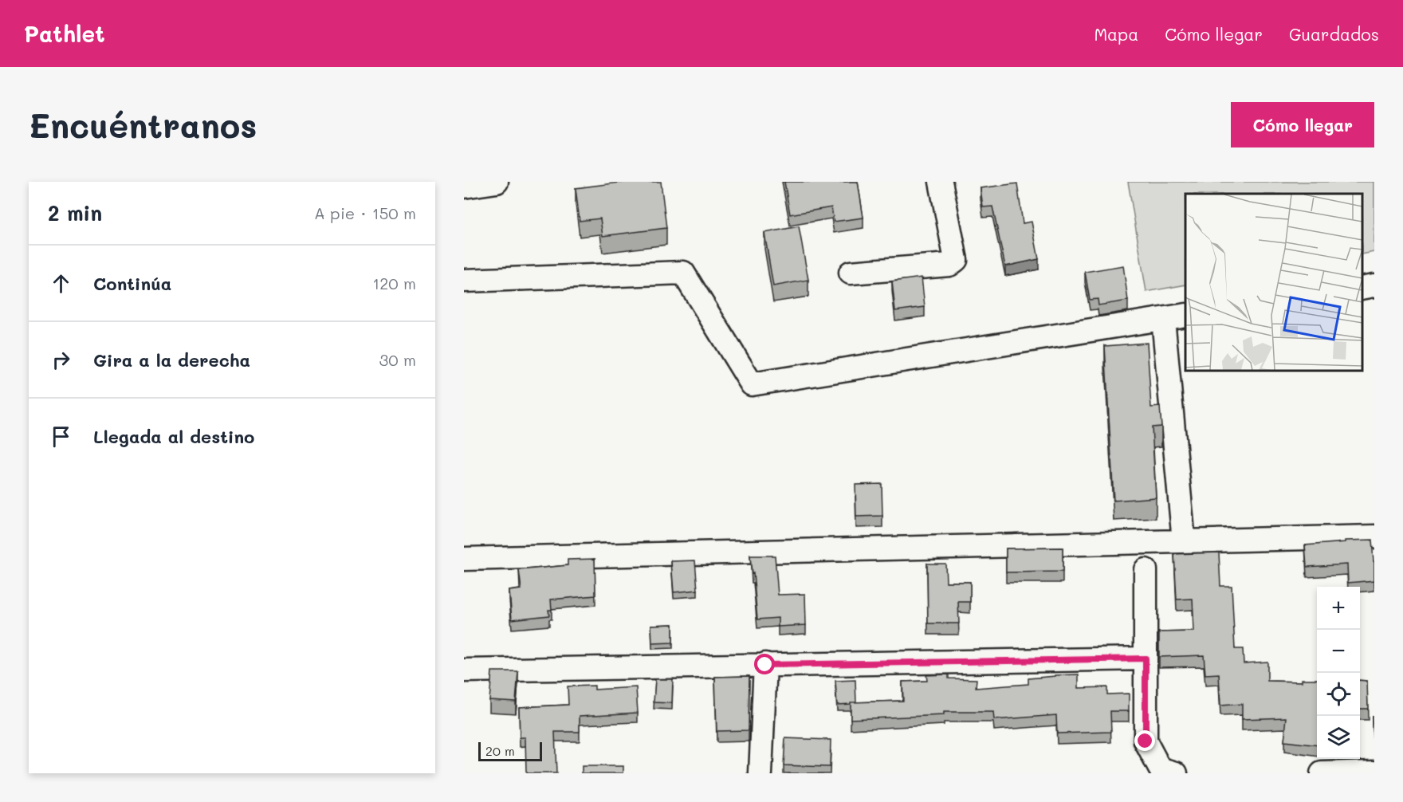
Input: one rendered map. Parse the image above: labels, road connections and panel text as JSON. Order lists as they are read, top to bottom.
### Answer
{
  "scale_bar": "20 m",
  "page": {
    "header": "Pathlet",
    "nav": ["Mapa", "Cómo llegar", "Guardados"],
    "buttons": "Cómo llegar",
    "title": "Encuéntranos",
    "heading": ["2 min", "A pie · 150 m"],
    "list": [
      ["Continúa", "120 m"],
      ["Gira a la derecha", "30 m"],
      "Llegada al destino"
    ],
    "map_buttons": ["+", "−"],
    "scale": "20 m"
  }
}
